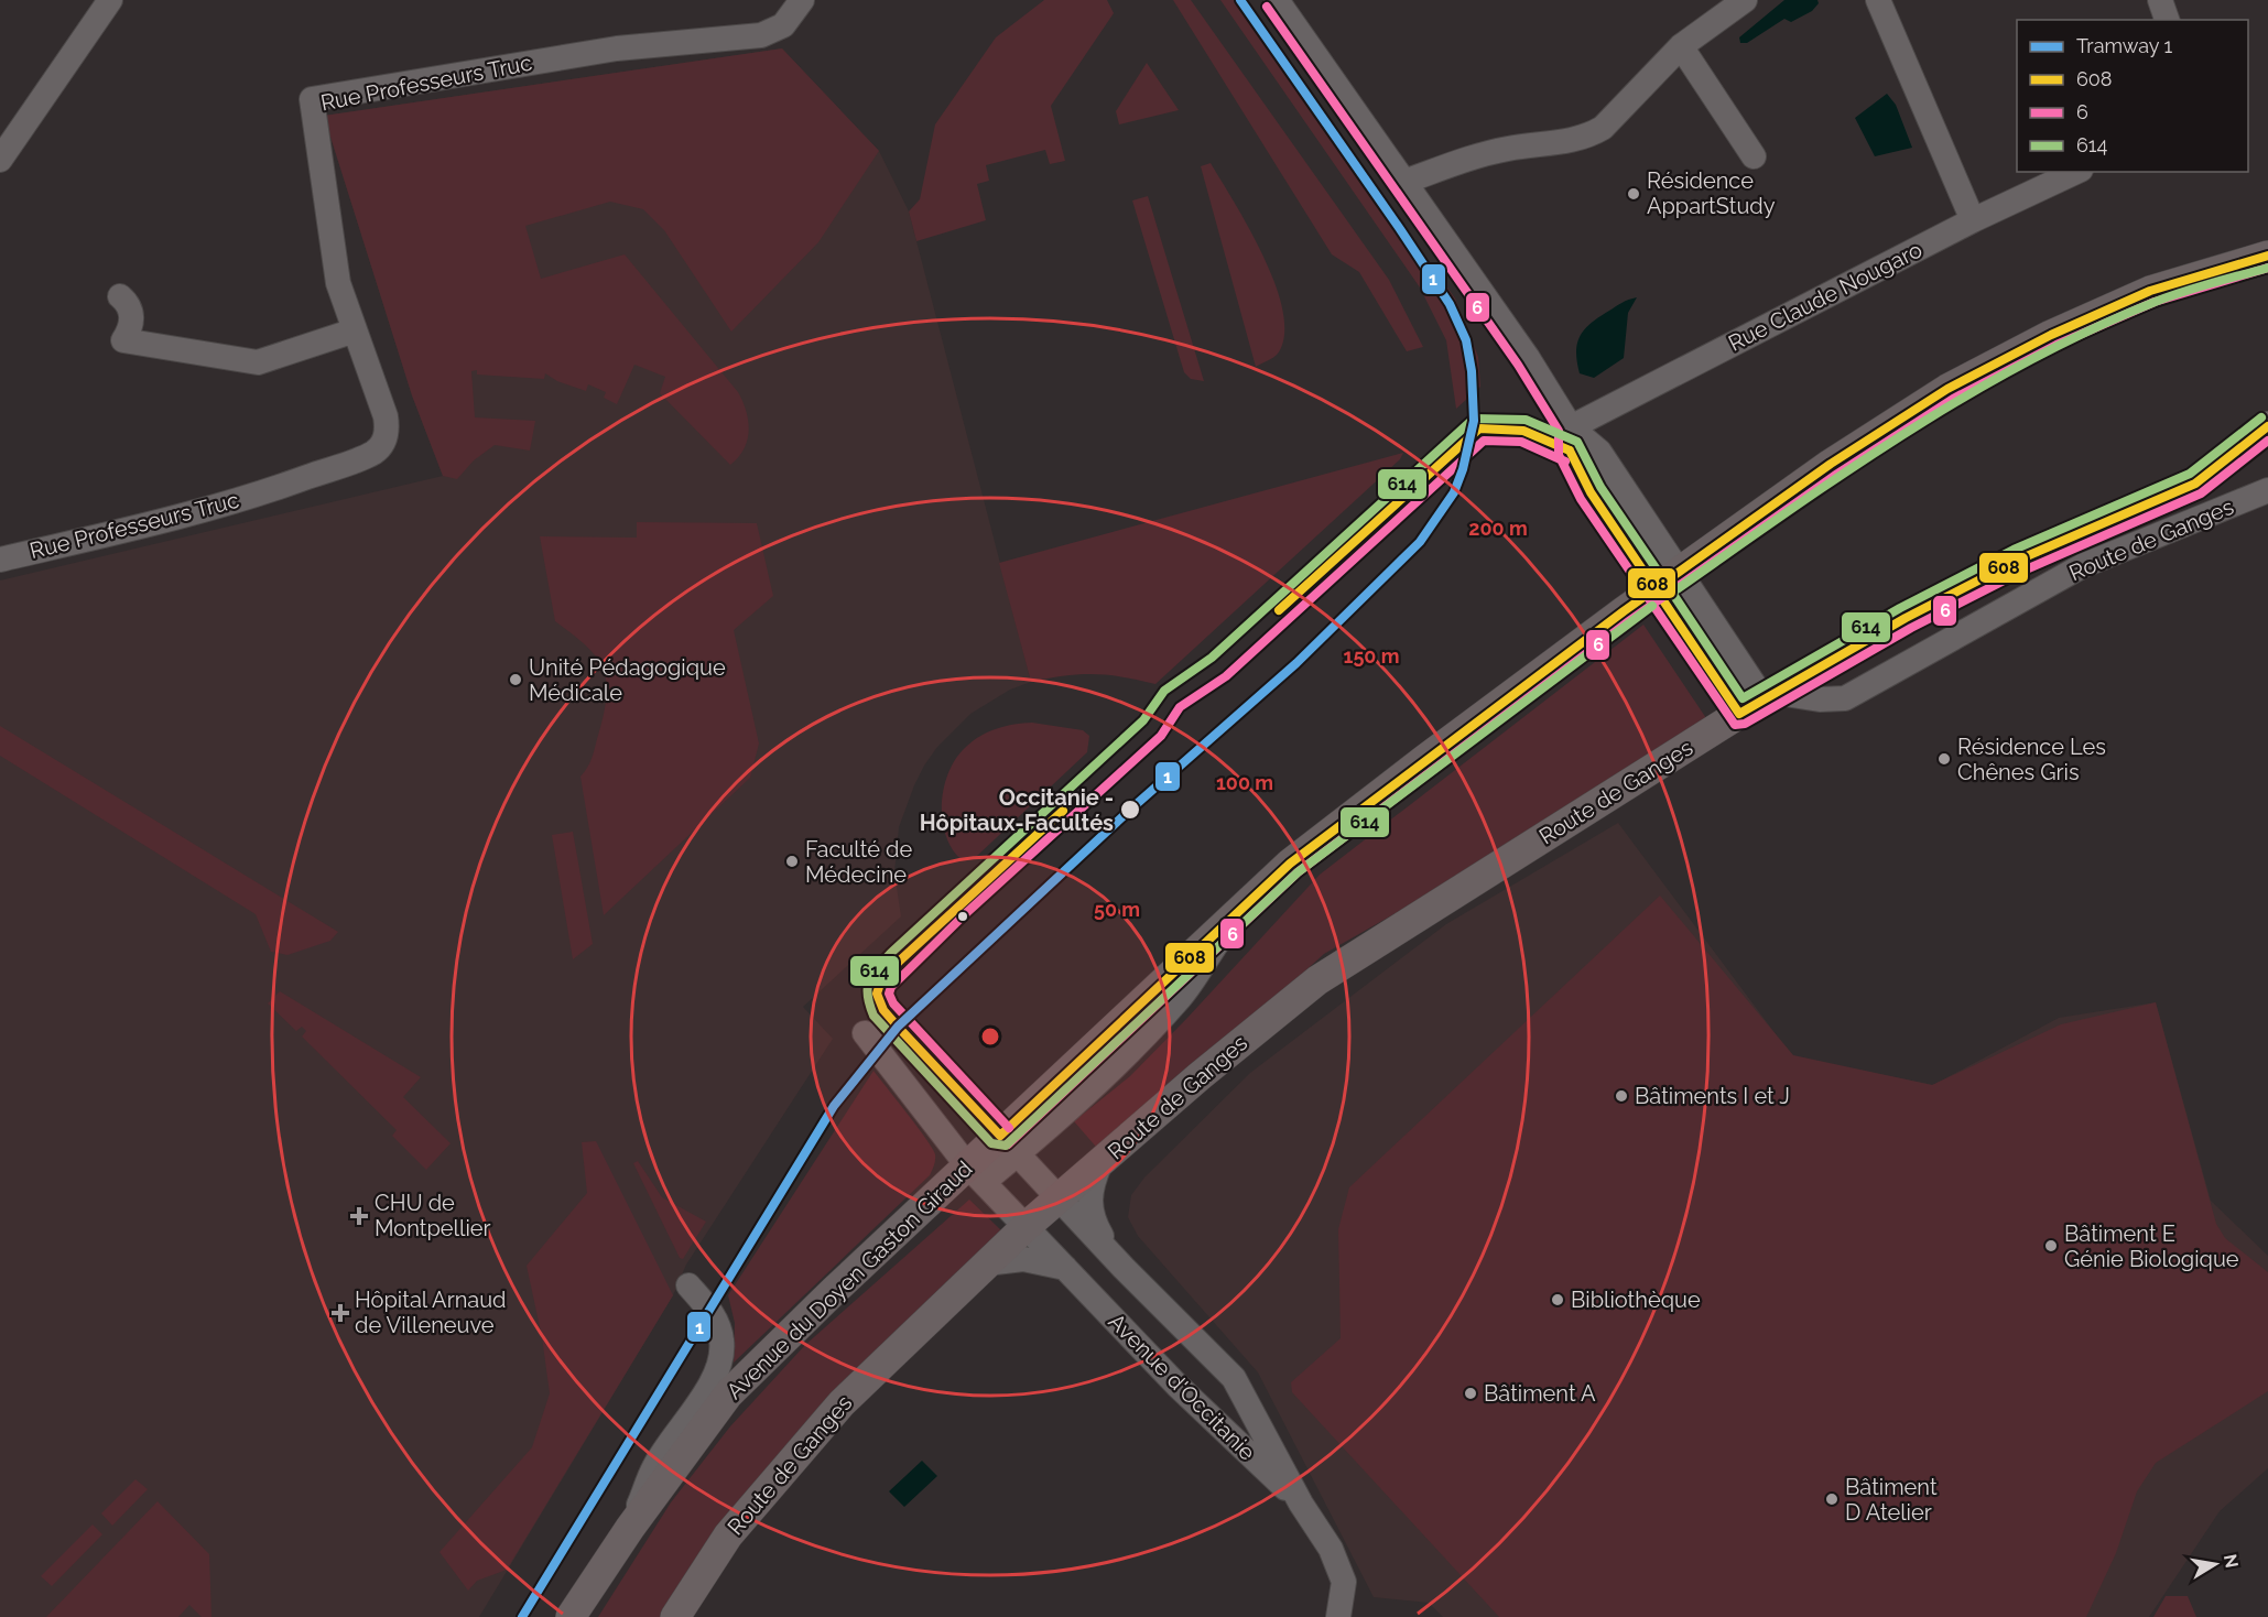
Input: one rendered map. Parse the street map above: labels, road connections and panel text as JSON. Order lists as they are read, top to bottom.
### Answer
{
  "streets": {
    "main road": ["Route de Ganges", "Avenue du Doyen Gaston Giraud"],
    "street": ["Rue Professeurs Truc", "Rue Claude Nougaro", "Avenue d'Occitanie"]
  },
  "crossings": [
    ["Route de Ganges", "Avenue d'Occitanie"],
    ["Avenue du Doyen Gaston Giraud", "Avenue d'Occitanie"]
  ],
  "places": {
    "other": [
      "Résidence AppartStudy",
      "Unité Pédagogique Médicale",
      "Résidence Les Chênes Gris",
      "Occitanie - Hôpitaux-Facultés",
      "Faculté de Médecine",
      "Bâtiments I et J",
      "Bâtiment E Génie Biologique",
      "Bibliothèque",
      "Bâtiment A",
      "Bâtiment D Atelier"
    ],
    "health": ["CHU de Montpellier", "Hôpital Arnaud de Villeneuve"]
  },
  "lines": [
    "tram line 1",
    "transit line 6",
    "transit line 608",
    "transit line 614"
  ],
  "legend": [
    "Tramway 1",
    "608",
    "6",
    "614"
  ],
  "north": "right",
  "rings": [
    "200 m",
    "150 m",
    "100 m",
    "50 m"
  ]
}
